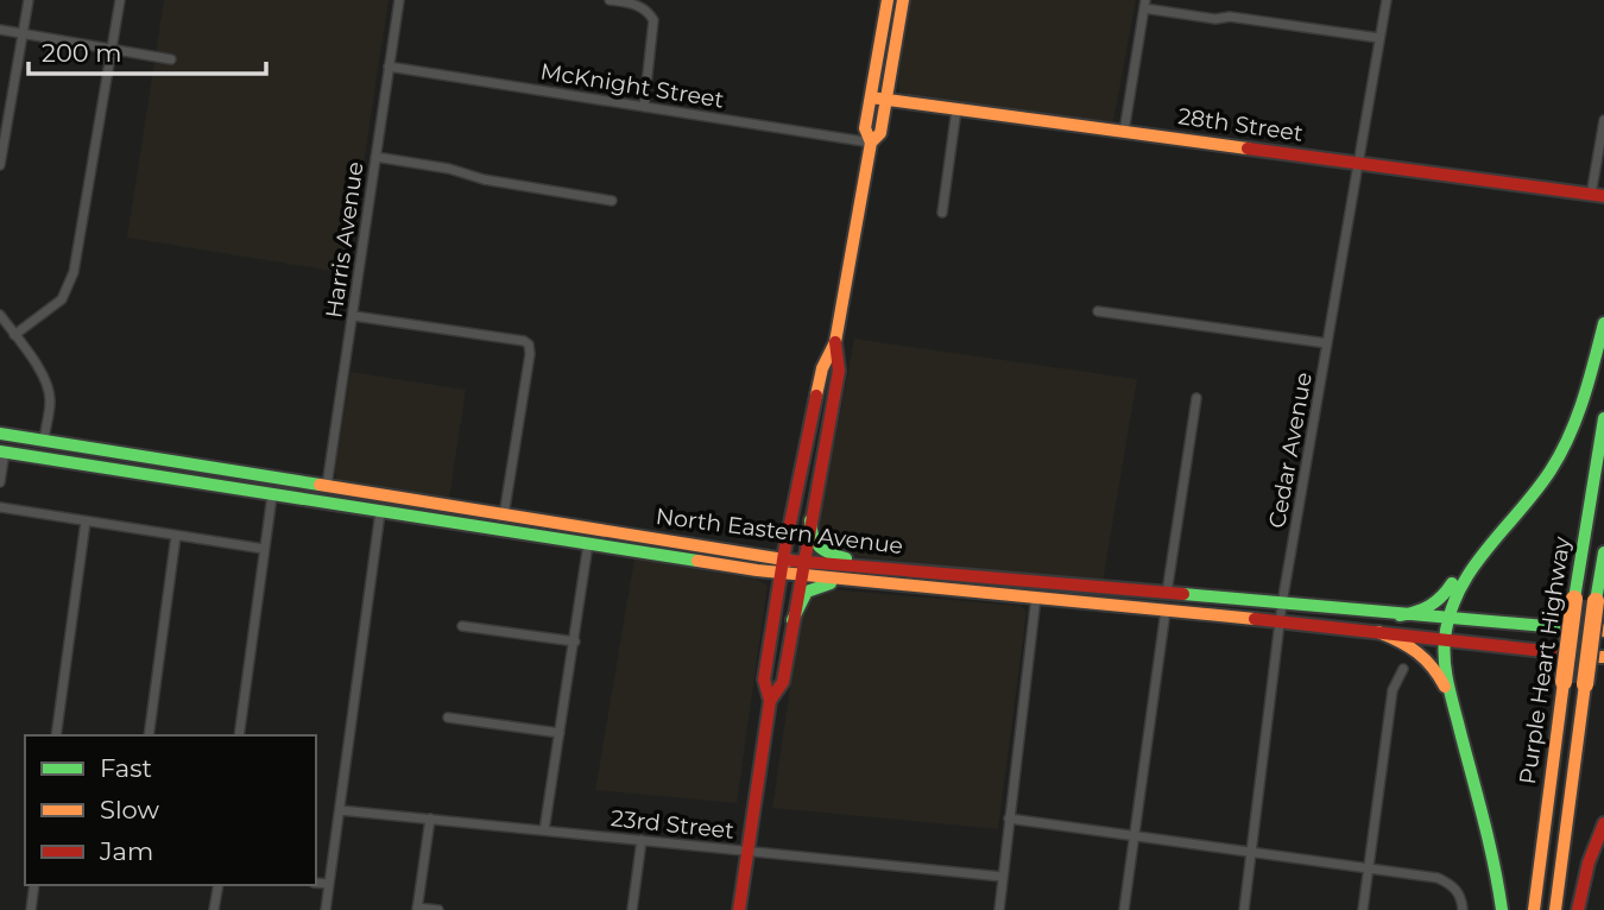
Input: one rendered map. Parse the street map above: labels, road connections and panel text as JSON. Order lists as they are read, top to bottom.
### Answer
{
  "streets": {
    "main road": ["28th Street", "North Eastern Avenue", "Purple Heart Highway"],
    "street": [
      "McKnight Street",
      "Harris Avenue",
      "Cedar Avenue",
      "23rd Street"
    ]
  },
  "crossings": [
    ["McKnight Street", "Harris Avenue"],
    ["28th Street", "Cedar Avenue"],
    ["Harris Avenue", "North Eastern Avenue"],
    ["Cedar Avenue", "North Eastern Avenue"]
  ],
  "legend": ["Fast", "Slow", "Jam"],
  "scale_bar": "200 m"
}
